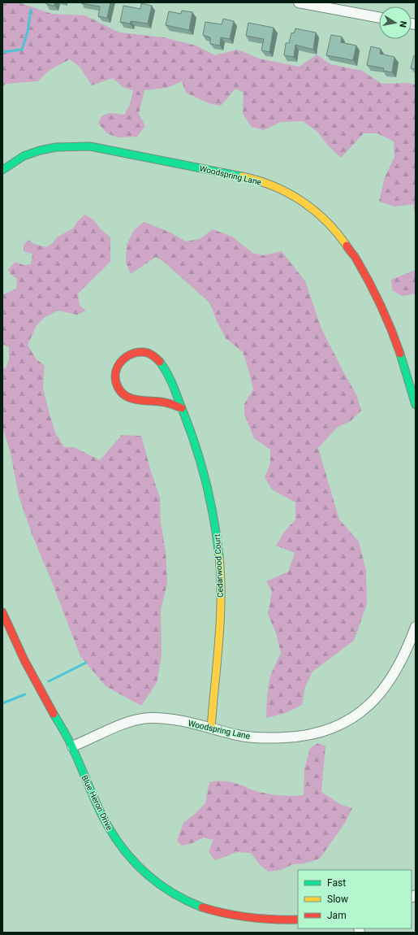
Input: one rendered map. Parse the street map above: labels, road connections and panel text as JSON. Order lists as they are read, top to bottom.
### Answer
{
  "streets": {
    "street": ["Woodspring Lane", "Cedarwood Court", "Blue Heron Drive"]
  },
  "crossings": [
    ["Woodspring Lane", "Cedarwood Court"],
    ["Woodspring Lane", "Blue Heron Drive"]
  ],
  "legend": ["Fast", "Slow", "Jam"],
  "north": "right"
}
